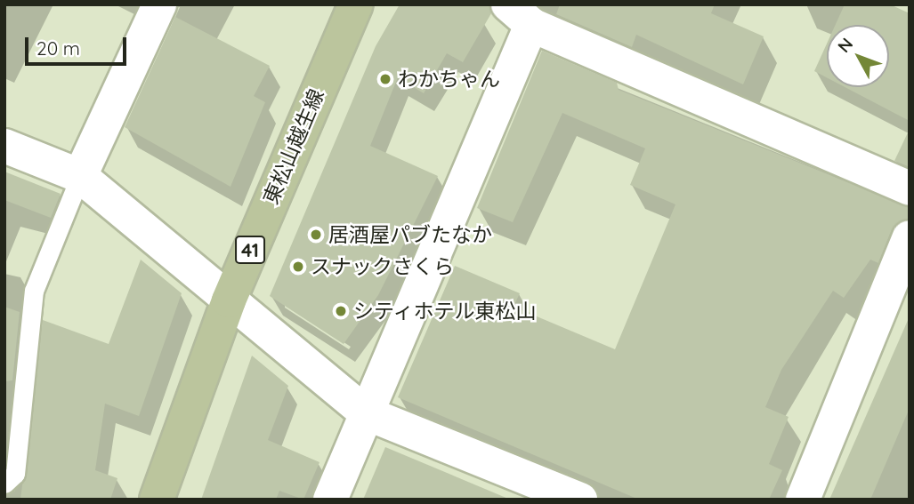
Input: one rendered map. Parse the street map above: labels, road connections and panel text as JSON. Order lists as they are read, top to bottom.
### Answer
{
  "streets": {
    "main road": ["東松山越生線", "41"]
  },
  "places": [
    "わかちゃん",
    "居酒屋パブたなか",
    "スナックさくら",
    "シティホテル東松山"
  ],
  "scale_bar": "20 m",
  "north": "top left"
}
